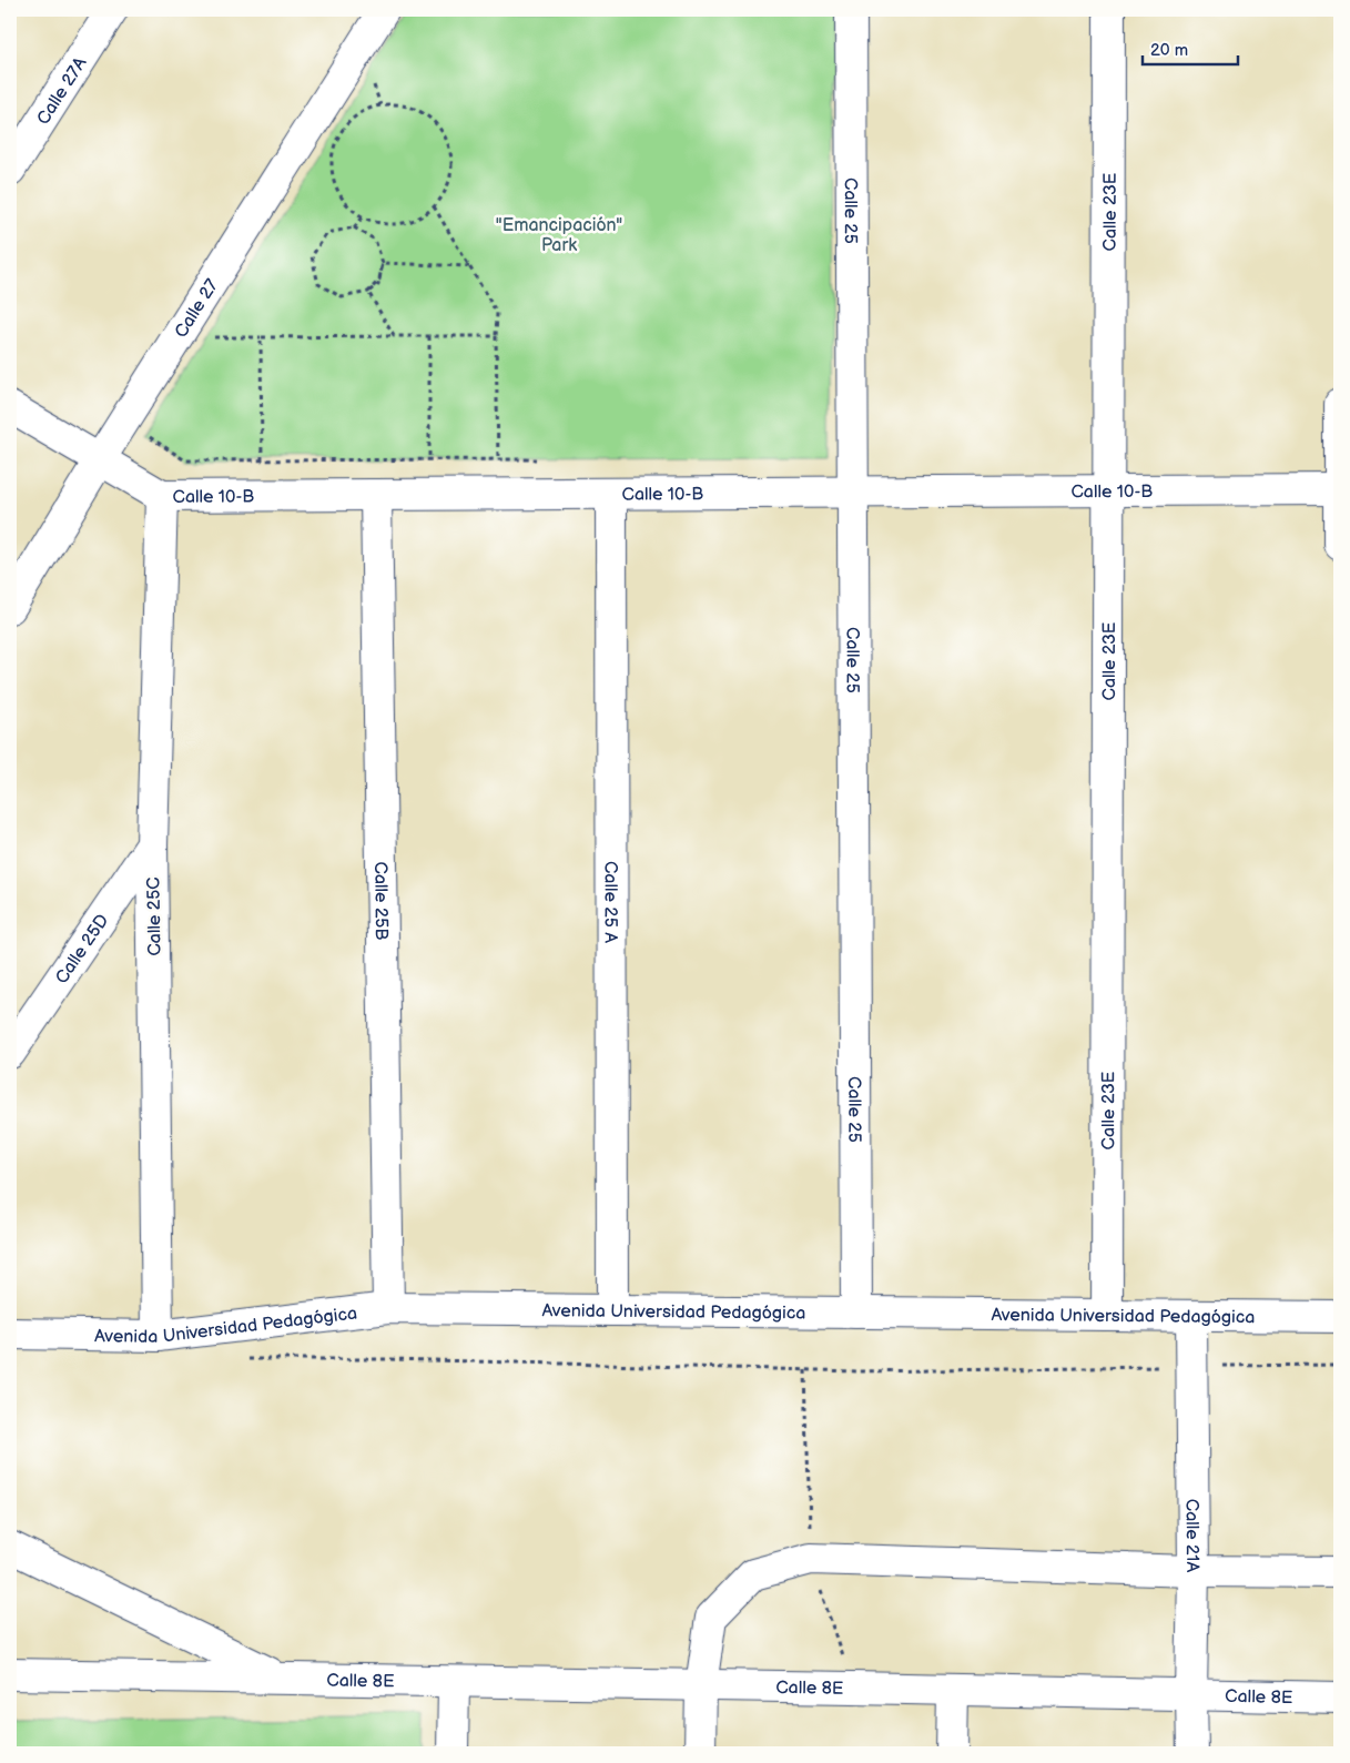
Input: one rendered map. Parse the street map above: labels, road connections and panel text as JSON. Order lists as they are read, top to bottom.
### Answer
{
  "streets": {
    "street": [
      "Calle 27A",
      "Calle 25",
      "Calle 23E",
      "Calle 27",
      "Calle 10-B",
      "Calle 25B",
      "Calle 25 A",
      "Calle 25C",
      "Calle 25D",
      "Avenida Universidad Pedagógica",
      "Calle 21A",
      "Calle 8E"
    ]
  },
  "crossings": [
    ["Calle 25", "Calle 10-B"],
    ["Calle 25", "Avenida Universidad Pedagógica"],
    ["Calle 23E", "Calle 10-B"],
    ["Calle 23E", "Avenida Universidad Pedagógica"],
    ["Calle 27", "Calle 10-B"],
    ["Calle 10-B", "Calle 25B"],
    ["Calle 10-B", "Calle 25 A"],
    ["Calle 10-B", "Calle 25C"],
    ["Calle 25B", "Avenida Universidad Pedagógica"],
    ["Calle 25 A", "Avenida Universidad Pedagógica"],
    ["Calle 25C", "Calle 25D"],
    ["Calle 25C", "Avenida Universidad Pedagógica"],
    ["Avenida Universidad Pedagógica", "Calle 21A"],
    ["Calle 21A", "Calle 8E"]
  ],
  "parks": ["\"Emancipación\" Park"],
  "scale_bar": "20 m"
}
